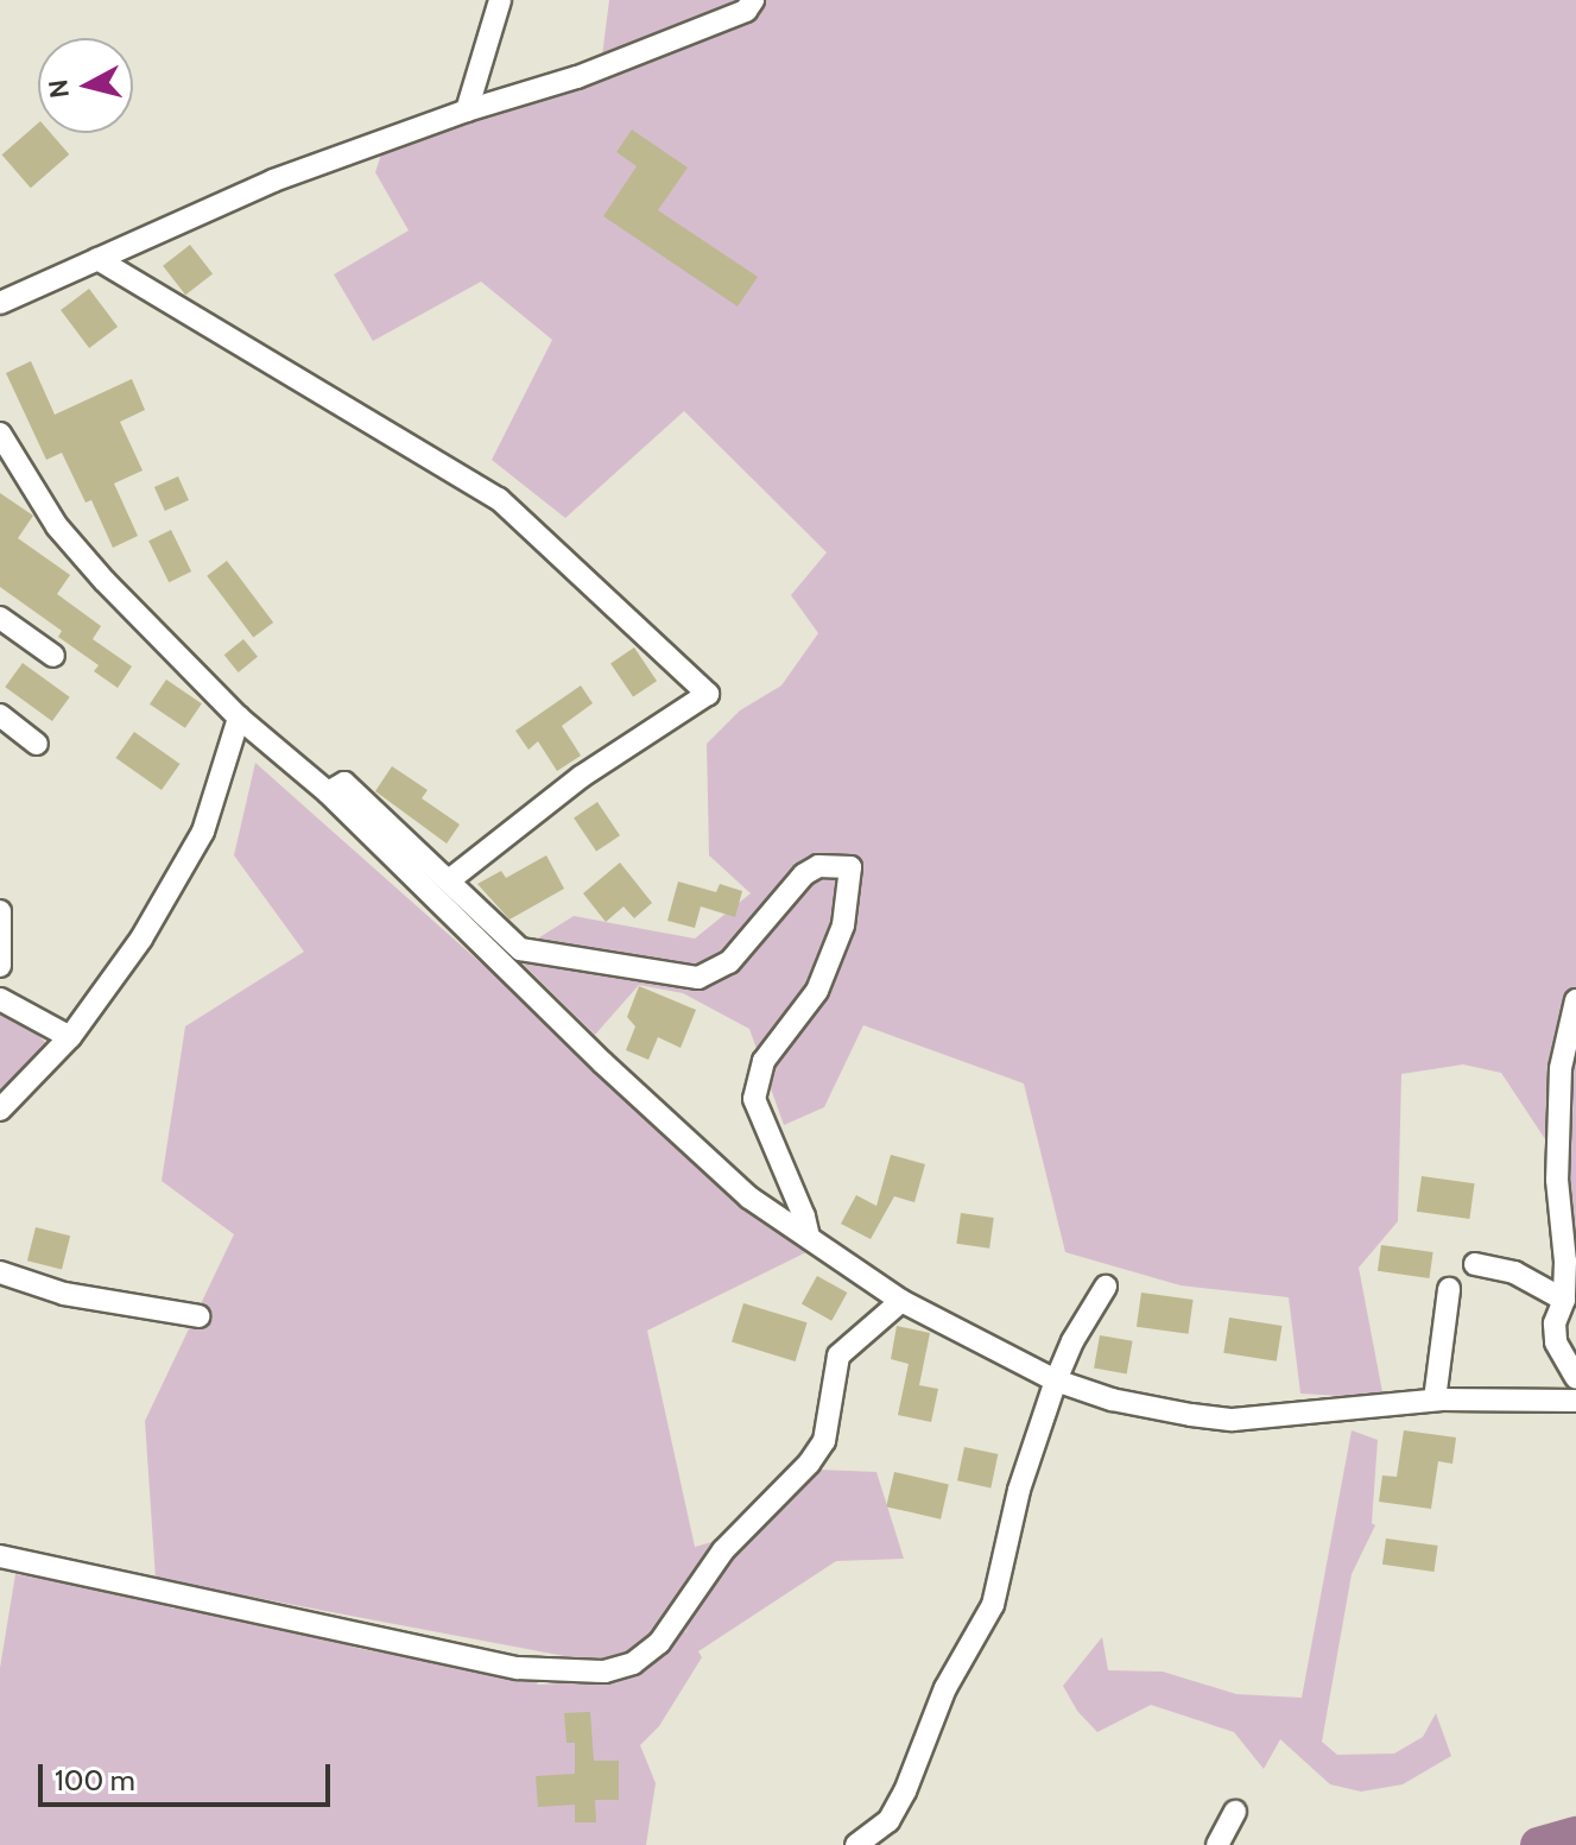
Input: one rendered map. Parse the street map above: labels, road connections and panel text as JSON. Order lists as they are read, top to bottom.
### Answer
{
  "scale_bar": "100 m",
  "north": "left"
}
